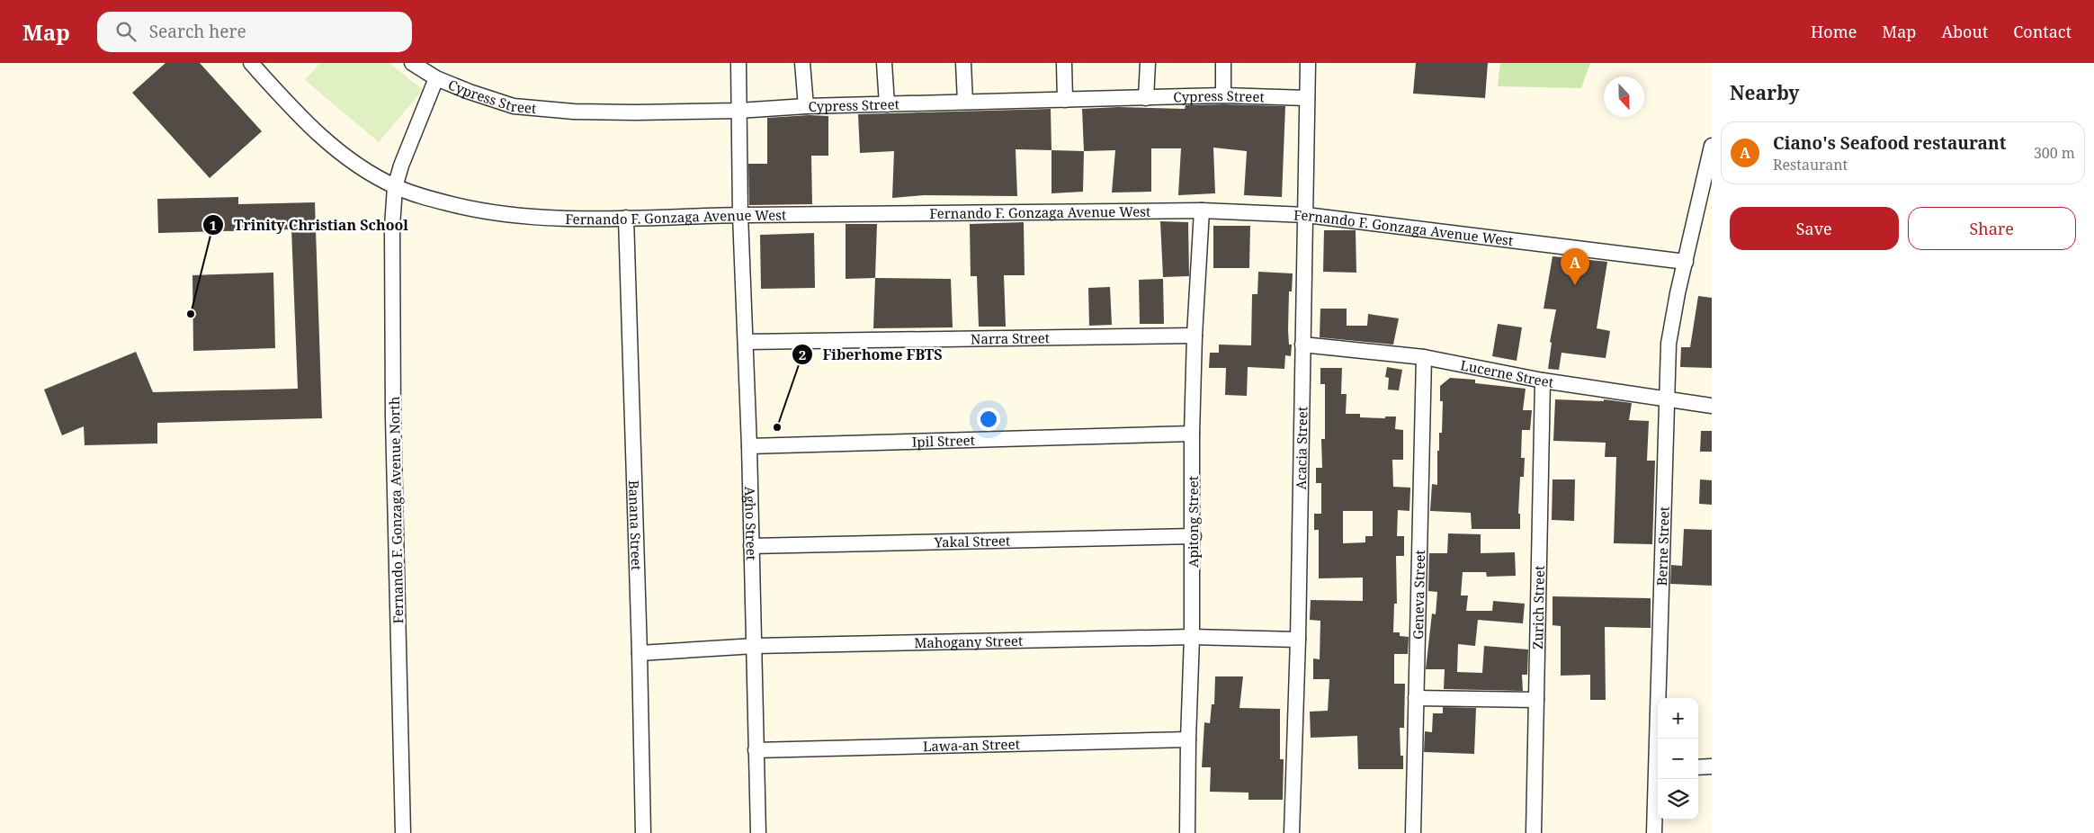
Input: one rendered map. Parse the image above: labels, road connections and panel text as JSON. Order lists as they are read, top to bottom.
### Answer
{
  "streets": {
    "street": [
      "Cypress Street",
      "Fernando F. Gonzaga Avenue West",
      "Narra Street",
      "Lucerne Street",
      "Ipil Street",
      "Acacia Street",
      "Fernando F. Gonzaga Avenue North",
      "Apitong Street",
      "Agho Street",
      "Banana Street",
      "Yakal Street",
      "Berne Street",
      "Geneva Street",
      "Zurich Street",
      "Mahogany Street",
      "Lawa-an Street"
    ]
  },
  "crossings": [
    ["Cypress Street", "Acacia Street"],
    ["Cypress Street", "Fernando F. Gonzaga Avenue North"],
    ["Cypress Street", "Agho Street"],
    ["Fernando F. Gonzaga Avenue West", "Acacia Street"],
    ["Fernando F. Gonzaga Avenue West", "Fernando F. Gonzaga Avenue North"],
    ["Fernando F. Gonzaga Avenue West", "Apitong Street"],
    ["Fernando F. Gonzaga Avenue West", "Agho Street"],
    ["Fernando F. Gonzaga Avenue West", "Banana Street"],
    ["Fernando F. Gonzaga Avenue West", "Berne Street"],
    ["Narra Street", "Apitong Street"],
    ["Narra Street", "Agho Street"],
    ["Lucerne Street", "Acacia Street"],
    ["Lucerne Street", "Berne Street"],
    ["Lucerne Street", "Geneva Street"],
    ["Lucerne Street", "Zurich Street"],
    ["Ipil Street", "Apitong Street"],
    ["Ipil Street", "Agho Street"],
    ["Acacia Street", "Mahogany Street"],
    ["Apitong Street", "Yakal Street"],
    ["Apitong Street", "Mahogany Street"],
    ["Apitong Street", "Lawa-an Street"],
    ["Agho Street", "Yakal Street"],
    ["Agho Street", "Mahogany Street"],
    ["Agho Street", "Lawa-an Street"],
    ["Banana Street", "Mahogany Street"]
  ],
  "places": ["Trinity Christian School", "Fiberhome FBTS"],
  "north": "bottom",
  "page": {
    "header": "Map",
    "search": "Search here",
    "nav": [
      "Home",
      "Map",
      "About",
      "Contact"
    ],
    "heading": "Nearby",
    "list": [
      {
        "mark": "A",
        "name": "Ciano's Seafood restaurant",
        "note": "Restaurant",
        "value": "300 m"
      }
    ],
    "buttons": ["Save", "Share"],
    "pins": "A",
    "map_buttons": ["+", "−"]
  }
}
